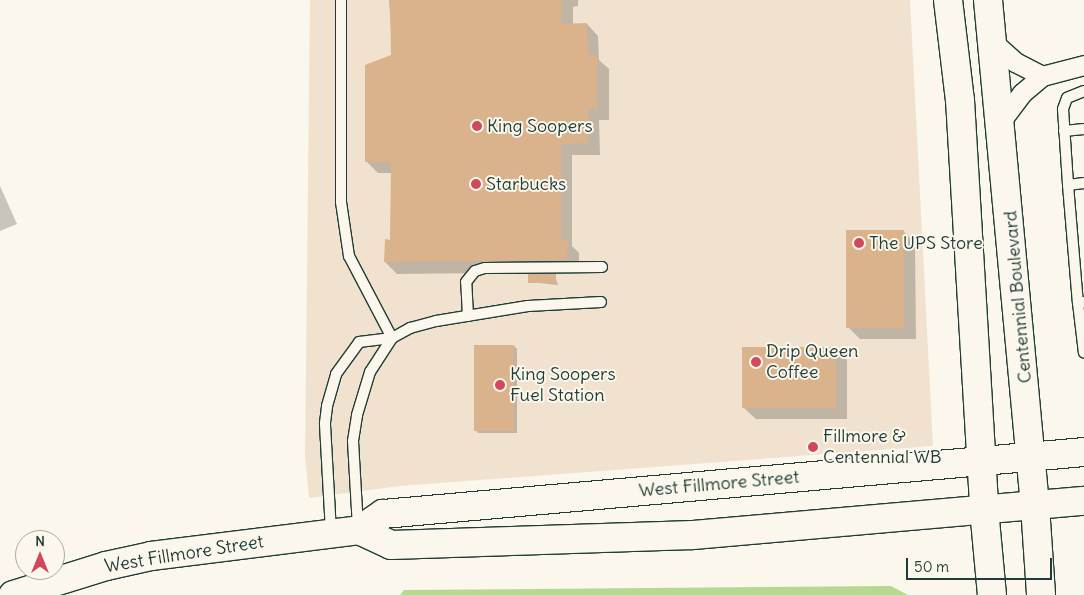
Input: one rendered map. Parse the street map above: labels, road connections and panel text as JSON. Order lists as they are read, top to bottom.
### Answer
{
  "streets": {
    "main road": ["Centennial Boulevard", "West Fillmore Street"]
  },
  "crossings": [
    ["Centennial Boulevard", "West Fillmore Street"]
  ],
  "places": [
    "King Soopers",
    "Starbucks",
    "The UPS Store",
    "Drip Queen Coffee",
    "King Soopers Fuel Station",
    "Fillmore & Centennial WB"
  ],
  "scale_bar": "50 m",
  "north": "top"
}
